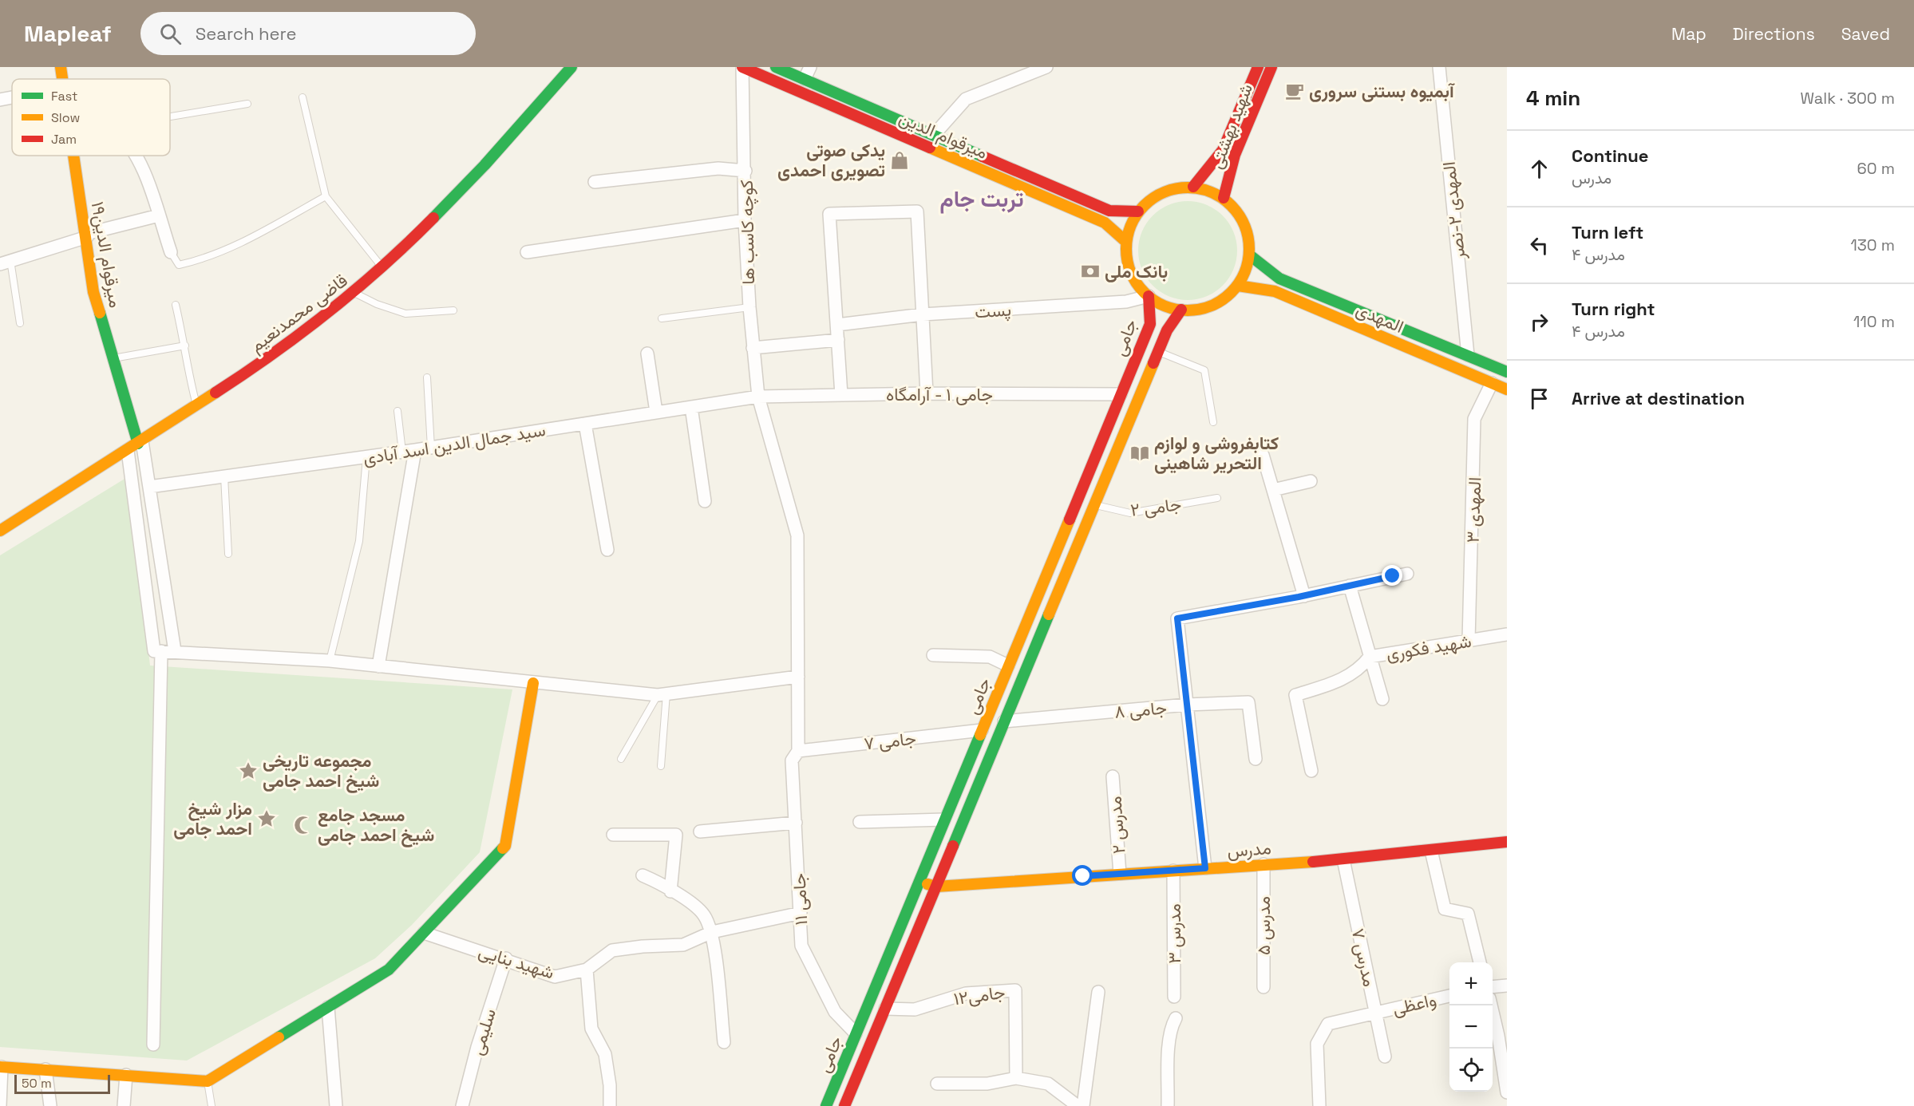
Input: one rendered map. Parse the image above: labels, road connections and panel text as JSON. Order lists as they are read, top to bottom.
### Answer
{
  "streets": {
    "main road": [
      "شهید بهشتی",
      "میرقوام الدین",
      "میرقوام الدین۱۹",
      "قاضی محمدنعیم",
      "المهدی",
      "جامی",
      "مدرس"
    ],
    "street": [
      "المهدی ۲-نصر",
      "کوچه کاسب ها",
      "پست",
      "جامی ۱ - آرامگاه",
      "سید جمال الدین اسد آبادی",
      "المهدی ۳",
      "شهید فکوری",
      "جامی ۸",
      "جامی ۷",
      "مدرس ۲",
      "جامی ۱۱",
      "مدرس ۵",
      "مدرس ۳",
      "مدرس ۷",
      "شهید بنایی",
      "جامی۱۲",
      "واعظی",
      "سلیمی"
    ],
    "lane": ["جامی ۲"]
  },
  "crossings": [
    ["شهید بهشتی", "میرقوام الدین"],
    ["شهید بهشتی", "پست"],
    ["شهید بهشتی", "المهدی"],
    ["شهید بهشتی", "جامی"],
    ["میرقوام الدین", "کوچه کاسب ها"],
    ["میرقوام الدین", "پست"],
    ["میرقوام الدین", "المهدی"],
    ["میرقوام الدین", "جامی"],
    ["المهدی ۲-نصر", "المهدی"],
    ["کوچه کاسب ها", "جامی ۱ - آرامگاه"],
    ["کوچه کاسب ها", "سید جمال الدین اسد آبادی"],
    ["کوچه کاسب ها", "جامی ۱۱"],
    ["میرقوام الدین۱۹", "قاضی محمدنعیم"],
    ["پست", "المهدی"],
    ["پست", "جامی"],
    ["المهدی", "جامی"],
    ["المهدی", "المهدی ۳"],
    ["جامی", "جامی ۱ - آرامگاه"],
    ["جامی", "جامی ۲"],
    ["جامی", "جامی ۸"],
    ["جامی", "جامی ۷"],
    ["جامی", "مدرس"],
    ["جامی", "جامی ۱۱"],
    ["جامی", "جامی۱۲"],
    ["جامی ۱ - آرامگاه", "سید جمال الدین اسد آبادی"],
    ["المهدی ۳", "شهید فکوری"],
    ["جامی ۷", "جامی ۱۱"],
    ["مدرس ۲", "مدرس"],
    ["مدرس", "مدرس ۵"],
    ["مدرس", "مدرس ۳"],
    ["مدرس", "مدرس ۷"],
    ["جامی ۱۱", "شهید بنایی"],
    ["مدرس ۷", "واعظی"],
    ["شهید بنایی", "سلیمی"]
  ],
  "districts": ["تربت جام"],
  "places": {
    "cafe": ["آبمیوه بستنی سروری"],
    "shop": ["یدکی صوتی تصویری احمدی"],
    "bank": ["بانک ملی"],
    "library": ["کتابفروشی و لوازم التحریر شاهینی"],
    "place": ["مجموعه تاریخی شیخ احمد جامی", "مزار شیخ احمد جامی"],
    "mosque": ["مسجد جامع شیخ احمد جامی"]
  },
  "legend": ["Fast", "Slow", "Jam"],
  "scale_bar": "50 m",
  "page": {
    "header": "Mapleaf",
    "search": "Search here",
    "nav": ["Map", "Directions", "Saved"],
    "heading": ["4 min", "Walk · 300 m"],
    "list": [
      ["Continue", "مدرس", "60 m"],
      ["Turn left", "مدرس ۴", "130 m"],
      ["Turn right", "مدرس ۴", "110 m"],
      "Arrive at destination"
    ],
    "map_buttons": ["+", "−"],
    "scale": "50 m"
  }
}
